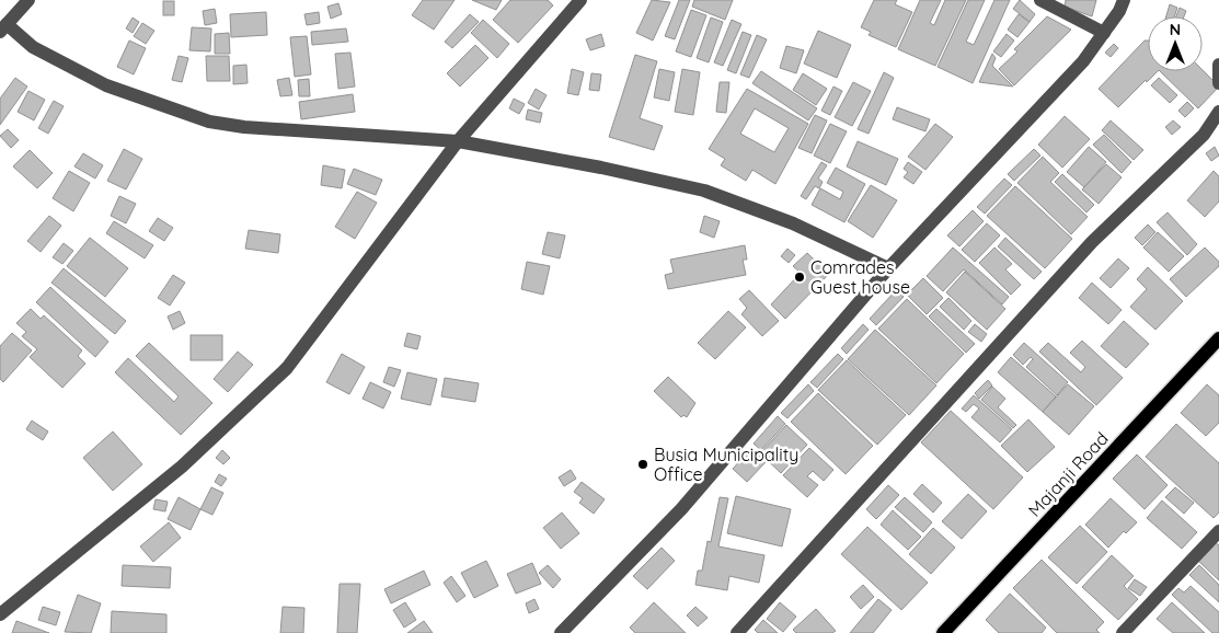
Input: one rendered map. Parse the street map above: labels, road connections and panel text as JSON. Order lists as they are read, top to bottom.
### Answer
{
  "streets": {
    "main road": ["Majanji Road"]
  },
  "places": ["Comrades Guest house", "Busia Municipality Office"],
  "north": "top"
}
